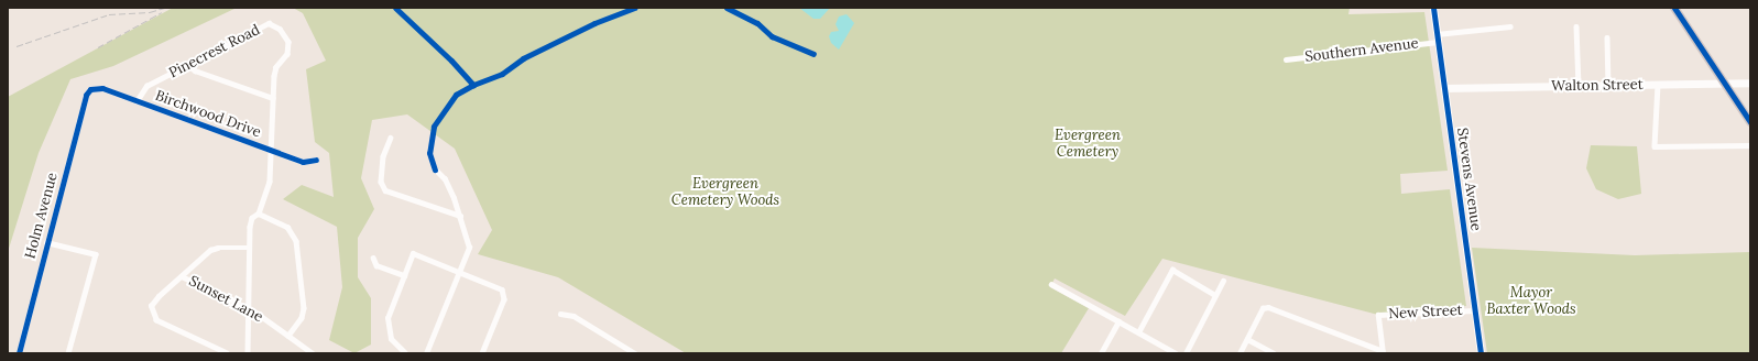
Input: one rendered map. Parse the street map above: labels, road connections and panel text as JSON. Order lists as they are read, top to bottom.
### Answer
{
  "streets": {
    "main road": ["Walton Street", "Stevens Avenue"],
    "street": [
      "Southern Avenue",
      "Pinecrest Road",
      "Birchwood Drive",
      "Holm Avenue",
      "Sunset Lane",
      "New Street"
    ]
  },
  "crossings": [
    ["Southern Avenue", "Stevens Avenue"],
    ["Pinecrest Road", "Birchwood Drive"],
    ["Pinecrest Road", "Sunset Lane"],
    ["Walton Street", "Stevens Avenue"],
    ["Birchwood Drive", "Holm Avenue"],
    ["Stevens Avenue", "New Street"]
  ],
  "parks": ["Evergreen Cemetery", "Evergreen Cemetery Woods", "Mayor Baxter Woods"]
}
